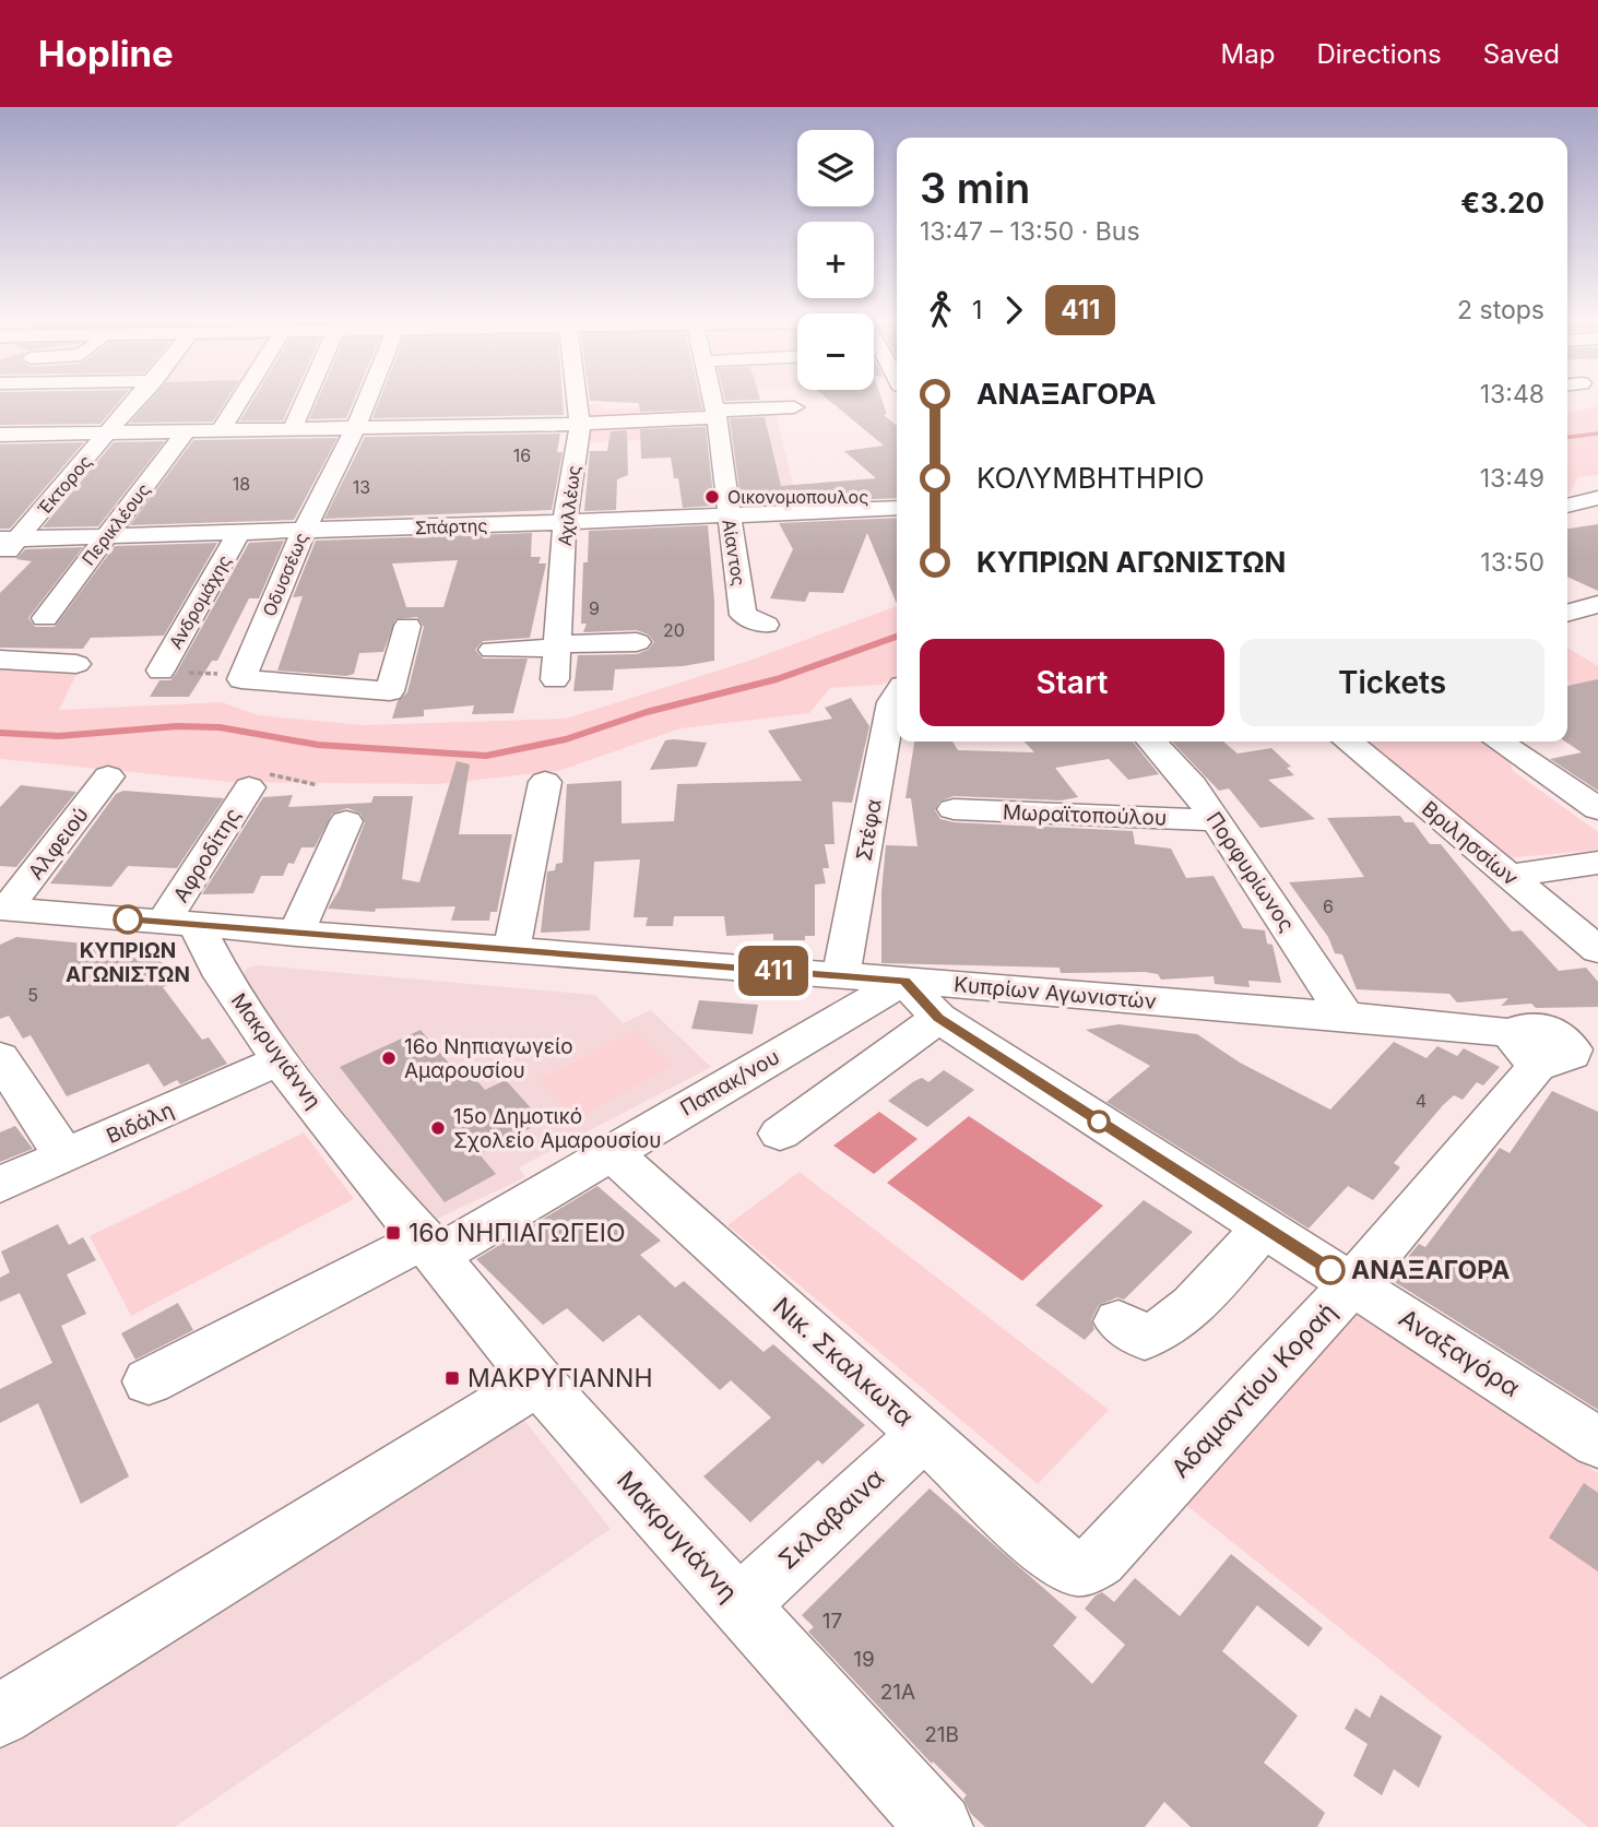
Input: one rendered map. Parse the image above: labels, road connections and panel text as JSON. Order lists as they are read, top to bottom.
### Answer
{
  "streets": {
    "street": [
      "Έκτορος",
      "Αχιλλέως",
      "Περικλέους",
      "Σπάρτης",
      "Αίαντος",
      "Οδυσσέως",
      "Ανδρομάχης",
      "Μωραϊτοπούλου",
      "Στέφα",
      "Αλφειού",
      "Βριλησσίων",
      "Αφροδίτης",
      "Πορφυρίωνος",
      "Κυπρίων Αγωνιστών",
      "Μακρυγιάννη",
      "Παπακ/νου",
      "Βιδάλη",
      "Αναξαγόρα",
      "Νικ. Σκαλκωτα",
      "Αδαμαντίου Κοραή",
      "Σκλαβαινα"
    ]
  },
  "crossings": [
    ["Έκτορος", "Σπάρτης"],
    ["Αχιλλέως", "Σπάρτης"],
    ["Περικλέους", "Σπάρτης"],
    ["Σπάρτης", "Αίαντος"],
    ["Σπάρτης", "Οδυσσέως"],
    ["Σπάρτης", "Ανδρομάχης"],
    ["Μωραϊτοπούλου", "Πορφυρίωνος"],
    ["Στέφα", "Κυπρίων Αγωνιστών"],
    ["Αλφειού", "Κυπρίων Αγωνιστών"],
    ["Αφροδίτης", "Κυπρίων Αγωνιστών"],
    ["Αφροδίτης", "Μακρυγιάννη"],
    ["Πορφυρίωνος", "Κυπρίων Αγωνιστών"],
    ["Κυπρίων Αγωνιστών", "Μακρυγιάννη"],
    ["Κυπρίων Αγωνιστών", "Παπακ/νου"],
    ["Κυπρίων Αγωνιστών", "Αναξαγόρα"],
    ["Κυπρίων Αγωνιστών", "Αδαμαντίου Κοραή"],
    ["Μακρυγιάννη", "Παπακ/νου"],
    ["Μακρυγιάννη", "Βιδάλη"],
    ["Μακρυγιάννη", "Σκλαβαινα"],
    ["Παπακ/νου", "Αναξαγόρα"],
    ["Παπακ/νου", "Νικ. Σκαλκωτα"],
    ["Αναξαγόρα", "Αδαμαντίου Κοραή"],
    ["Νικ. Σκαλκωτα", "Αδαμαντίου Κοραή"],
    ["Νικ. Σκαλκωτα", "Σκλαβαινα"]
  ],
  "places": {
    "other": [
      "Οικονομοπουλος",
      "ΚΥΠΡΙΩΝ ΑΓΩΝΙΣΤΩΝ",
      "16ο Νηπιαγωγείο Αμαρουσίου",
      "15ο Δημοτικό Σχολείο Αμαρουσίου",
      "ΑΝΑΞΑΓΟΡΑ"
    ],
    "transit": ["16ο ΝΗΠΙΑΓΩΓΕΙΟ", "ΜΑΚΡΥΓΙΑΝΝΗ"]
  },
  "lines": ["bus line 411"],
  "house_numbers": [
    "16",
    "18",
    "13",
    "9",
    "20",
    "6",
    "5",
    "4",
    "17",
    "19",
    "21Α",
    "21Β"
  ],
  "page": {
    "header": "Hopline",
    "nav": ["Map", "Directions", "Saved"],
    "on_map": "411",
    "map_buttons": ["+", "−"],
    "heading": ["3 min", "13:47 – 13:50 · Bus", "€3.20"],
    "legs": ["1", "411", "2 stops"],
    "list": [
      {
        "name": "ΑΝΑΞΑΓΟΡΑ",
        "value": "13:48"
      },
      {
        "name": "ΚΟΛΥΜΒΗΤΗΡΙΟ",
        "value": "13:49"
      },
      {
        "name": "ΚΥΠΡΙΩΝ ΑΓΩΝΙΣΤΩΝ",
        "value": "13:50"
      }
    ],
    "buttons": ["Start", "Tickets"]
  }
}
